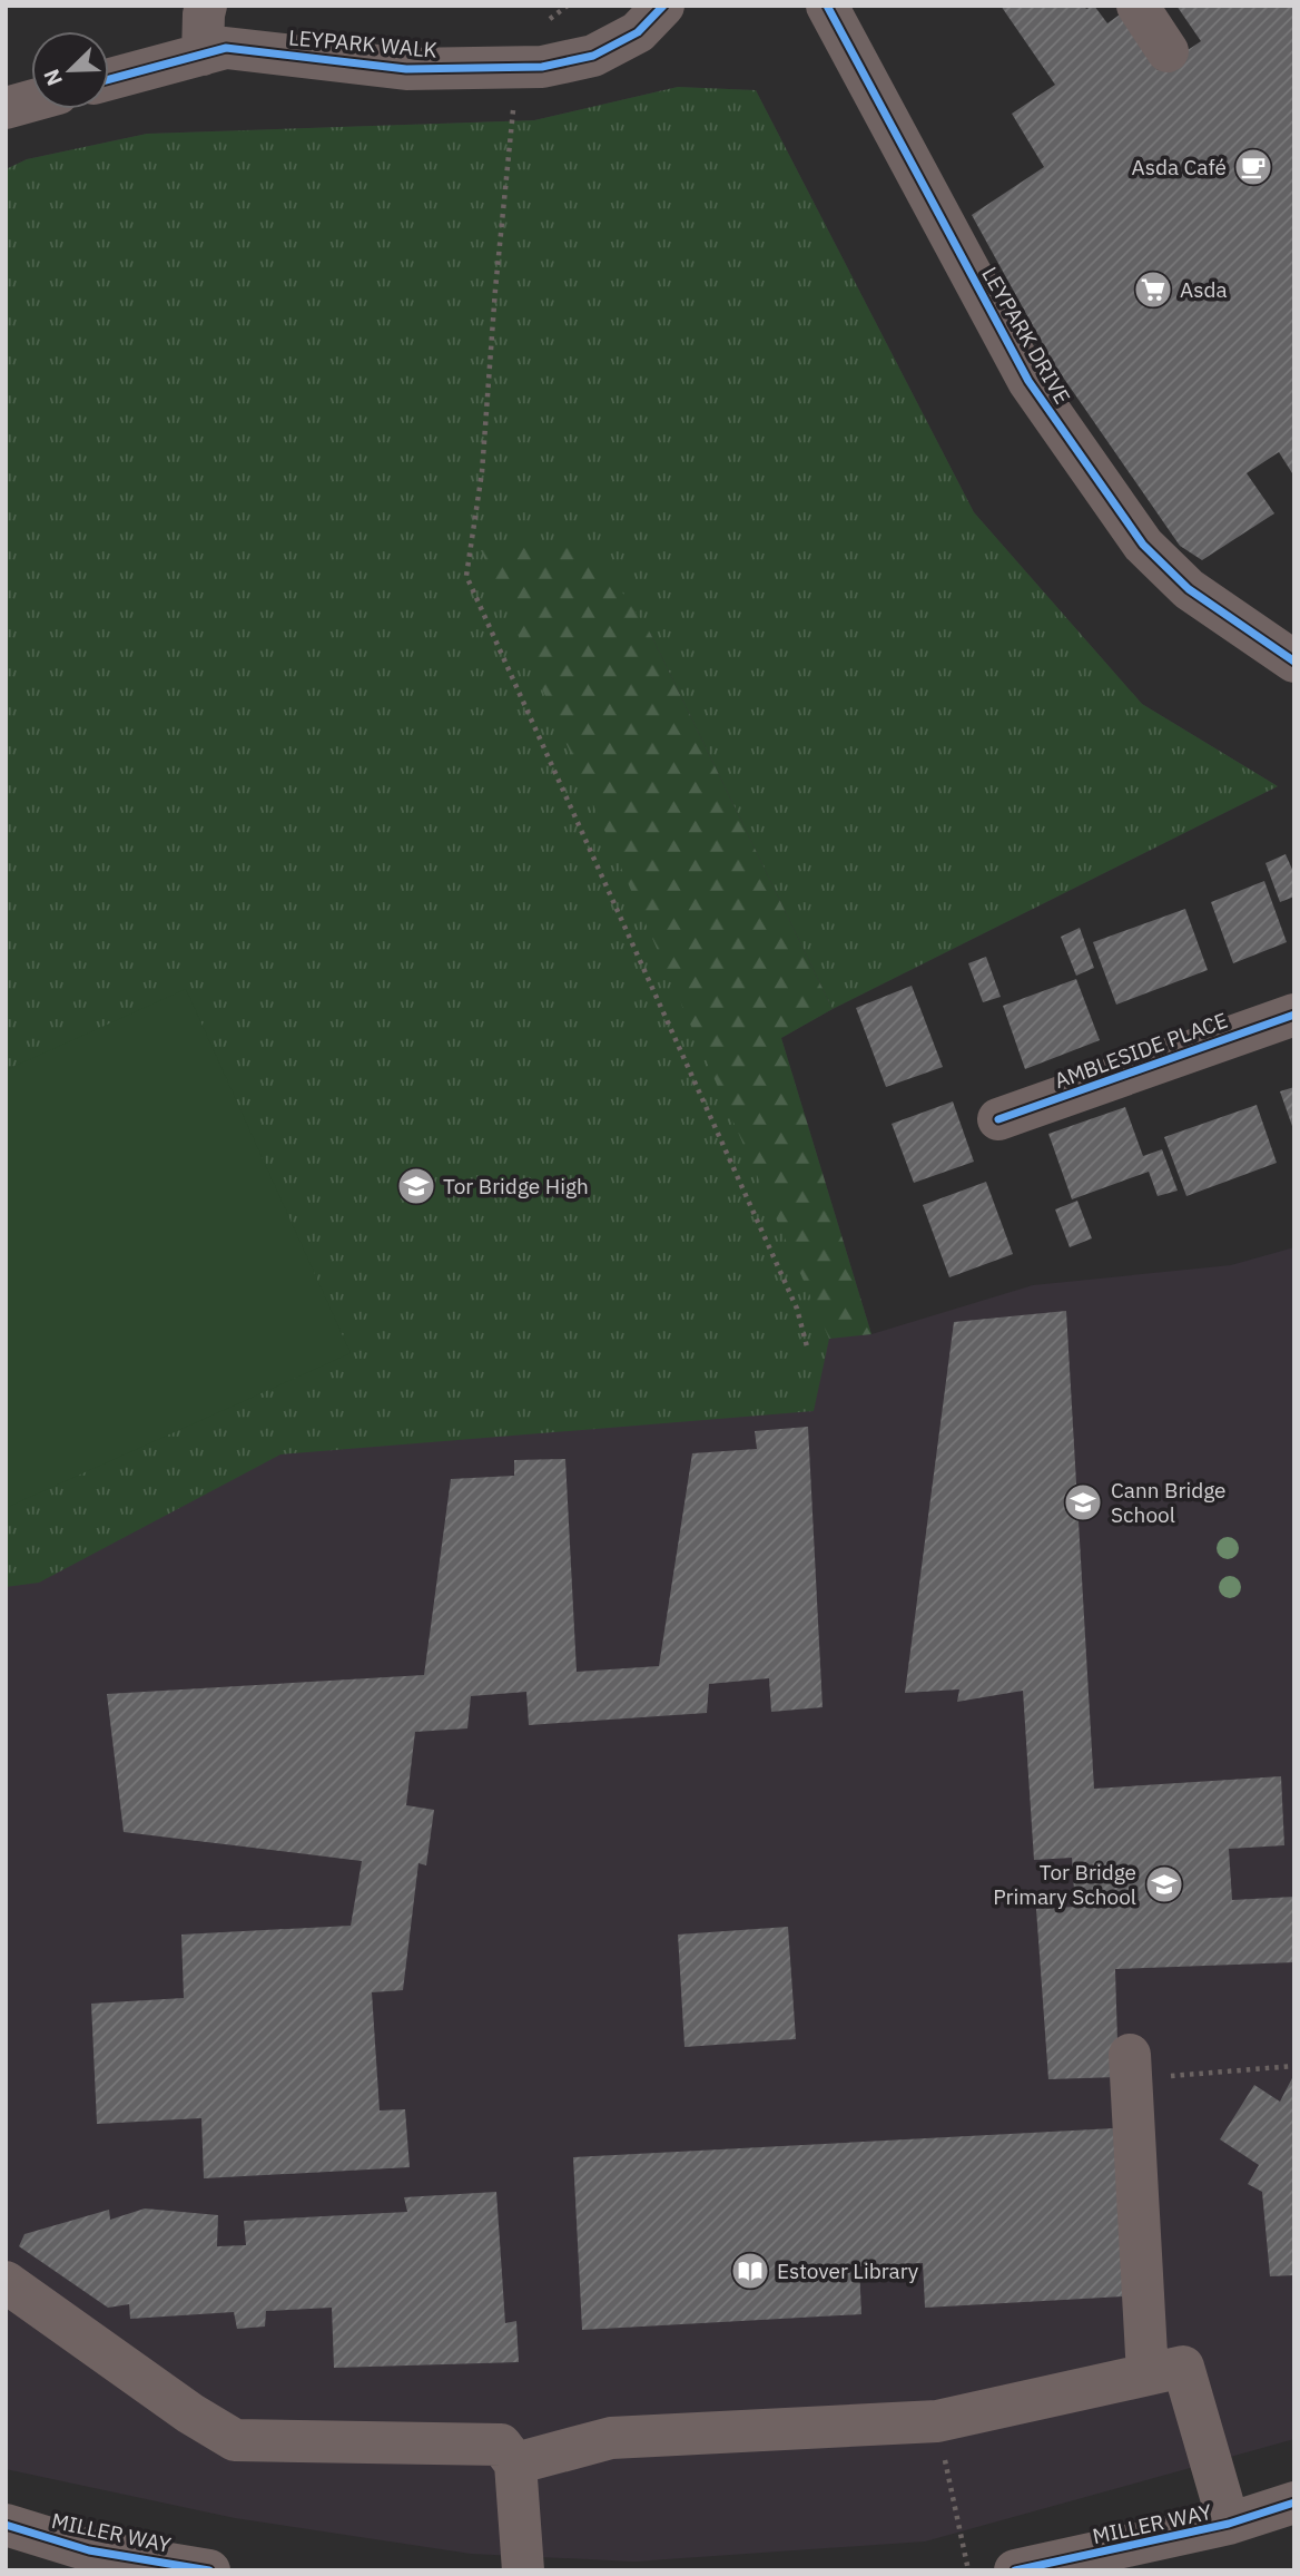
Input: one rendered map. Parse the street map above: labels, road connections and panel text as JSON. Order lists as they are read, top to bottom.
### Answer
{
  "streets": {
    "street": [
      "LEYPARK WALK",
      "LEYPARK DRIVE",
      "AMBLESIDE PLACE",
      "MILLER WAY"
    ]
  },
  "places": {
    "cafe": ["Asda Café"],
    "supermarket": ["Asda"],
    "school or university": ["Tor Bridge High", "Cann Bridge School", "Tor Bridge Primary School"],
    "library": ["Estover Library"]
  },
  "north": "bottom left"
}
